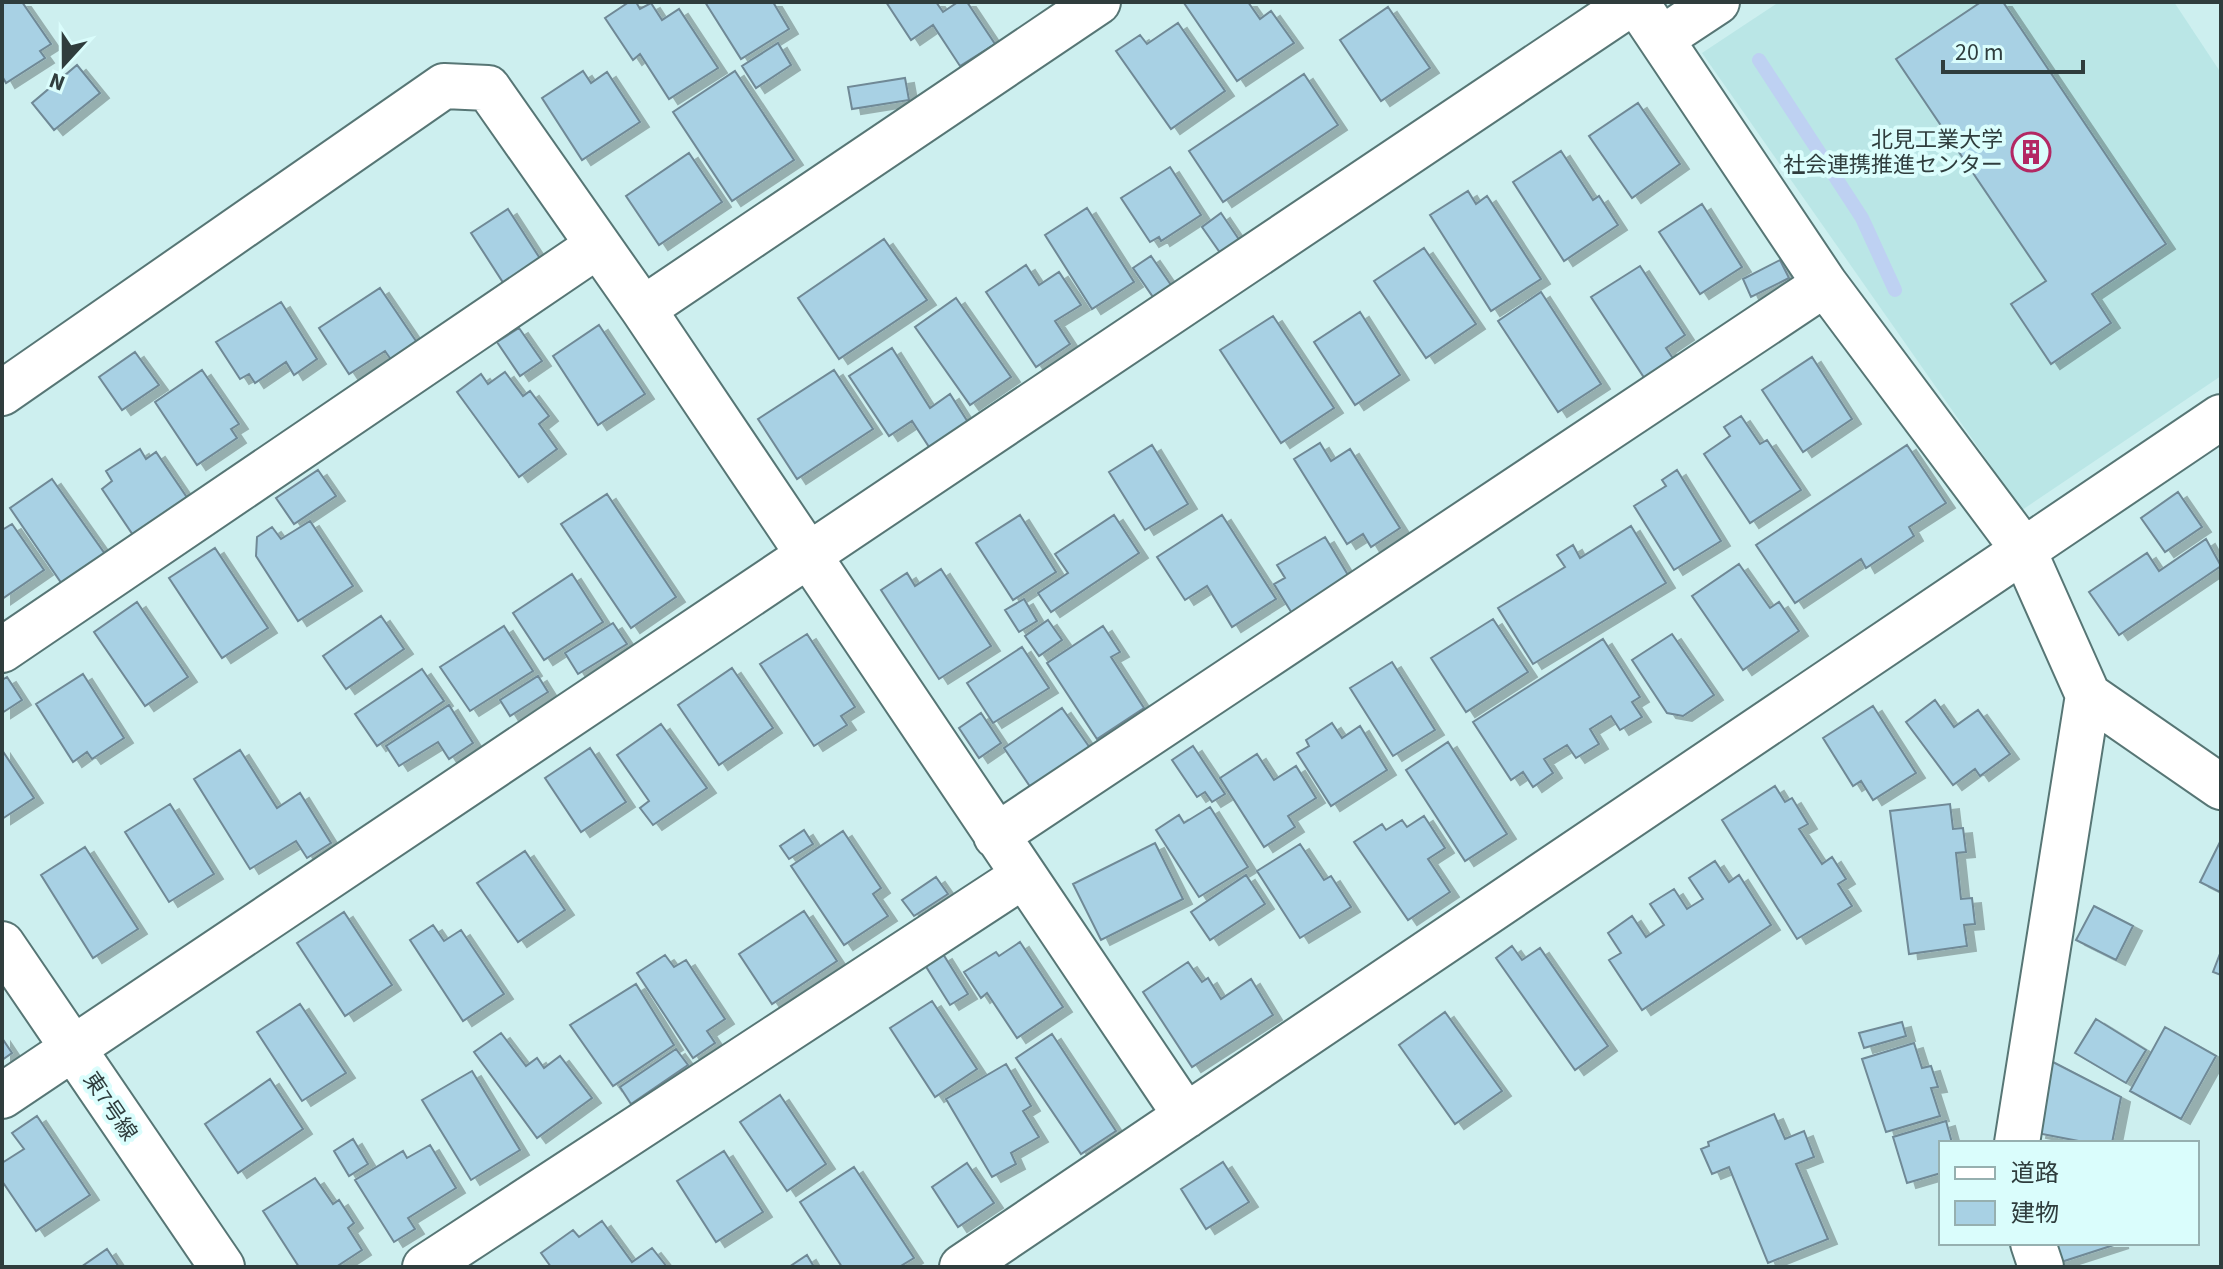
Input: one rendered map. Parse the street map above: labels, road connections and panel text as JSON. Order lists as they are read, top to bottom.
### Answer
{
  "streets": {
    "street": ["東7号線"]
  },
  "places": {
    "building": ["北見工業大学 社会連携推進センター"]
  },
  "legend": ["道路", "建物"],
  "scale_bar": "20 m",
  "north": "bottom"
}
